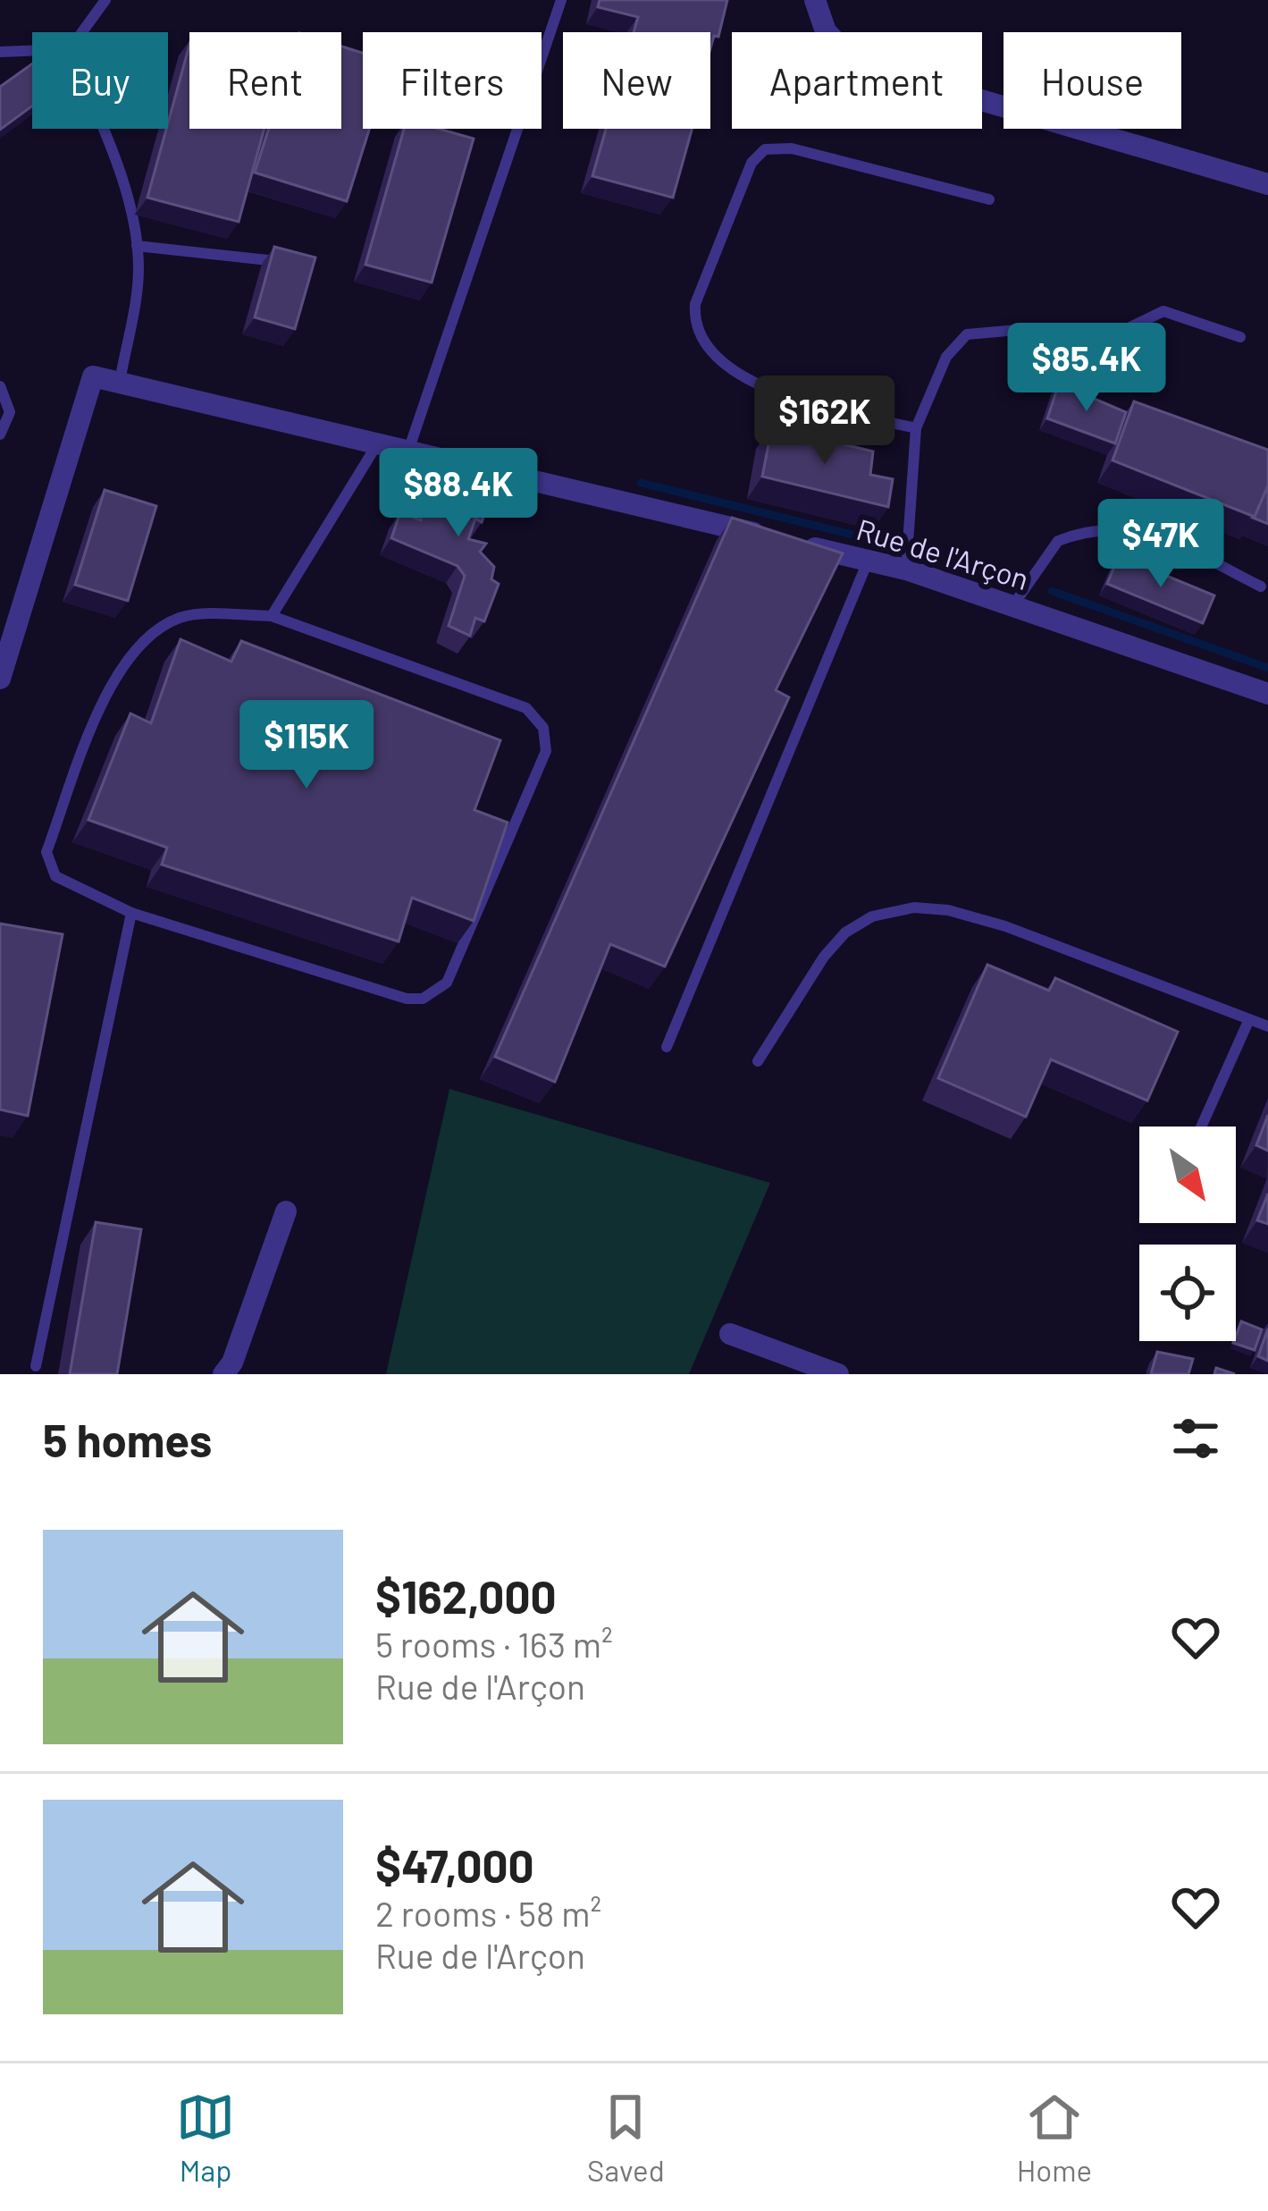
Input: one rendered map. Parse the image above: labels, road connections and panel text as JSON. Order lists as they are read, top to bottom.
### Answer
{
  "streets": {
    "street": ["Rue de l'Arçon"]
  },
  "north": "bottom right",
  "page": {
    "chip": [
      "Buy",
      "Rent",
      "Filters",
      "New",
      "Apartment",
      "House"
    ],
    "price": [
      "$85.4K",
      "$162K",
      "$88.4K",
      "$47K",
      "$115K"
    ],
    "heading": "5 homes",
    "list": [
      {
        "name": "$162,000",
        "note": "5 rooms · 163 m² · Rue de l'Arçon"
      },
      {
        "name": "$47,000",
        "note": "2 rooms · 58 m² · Rue de l'Arçon"
      }
    ],
    "tabs": ["Map", "Saved", "Home"]
  }
}
